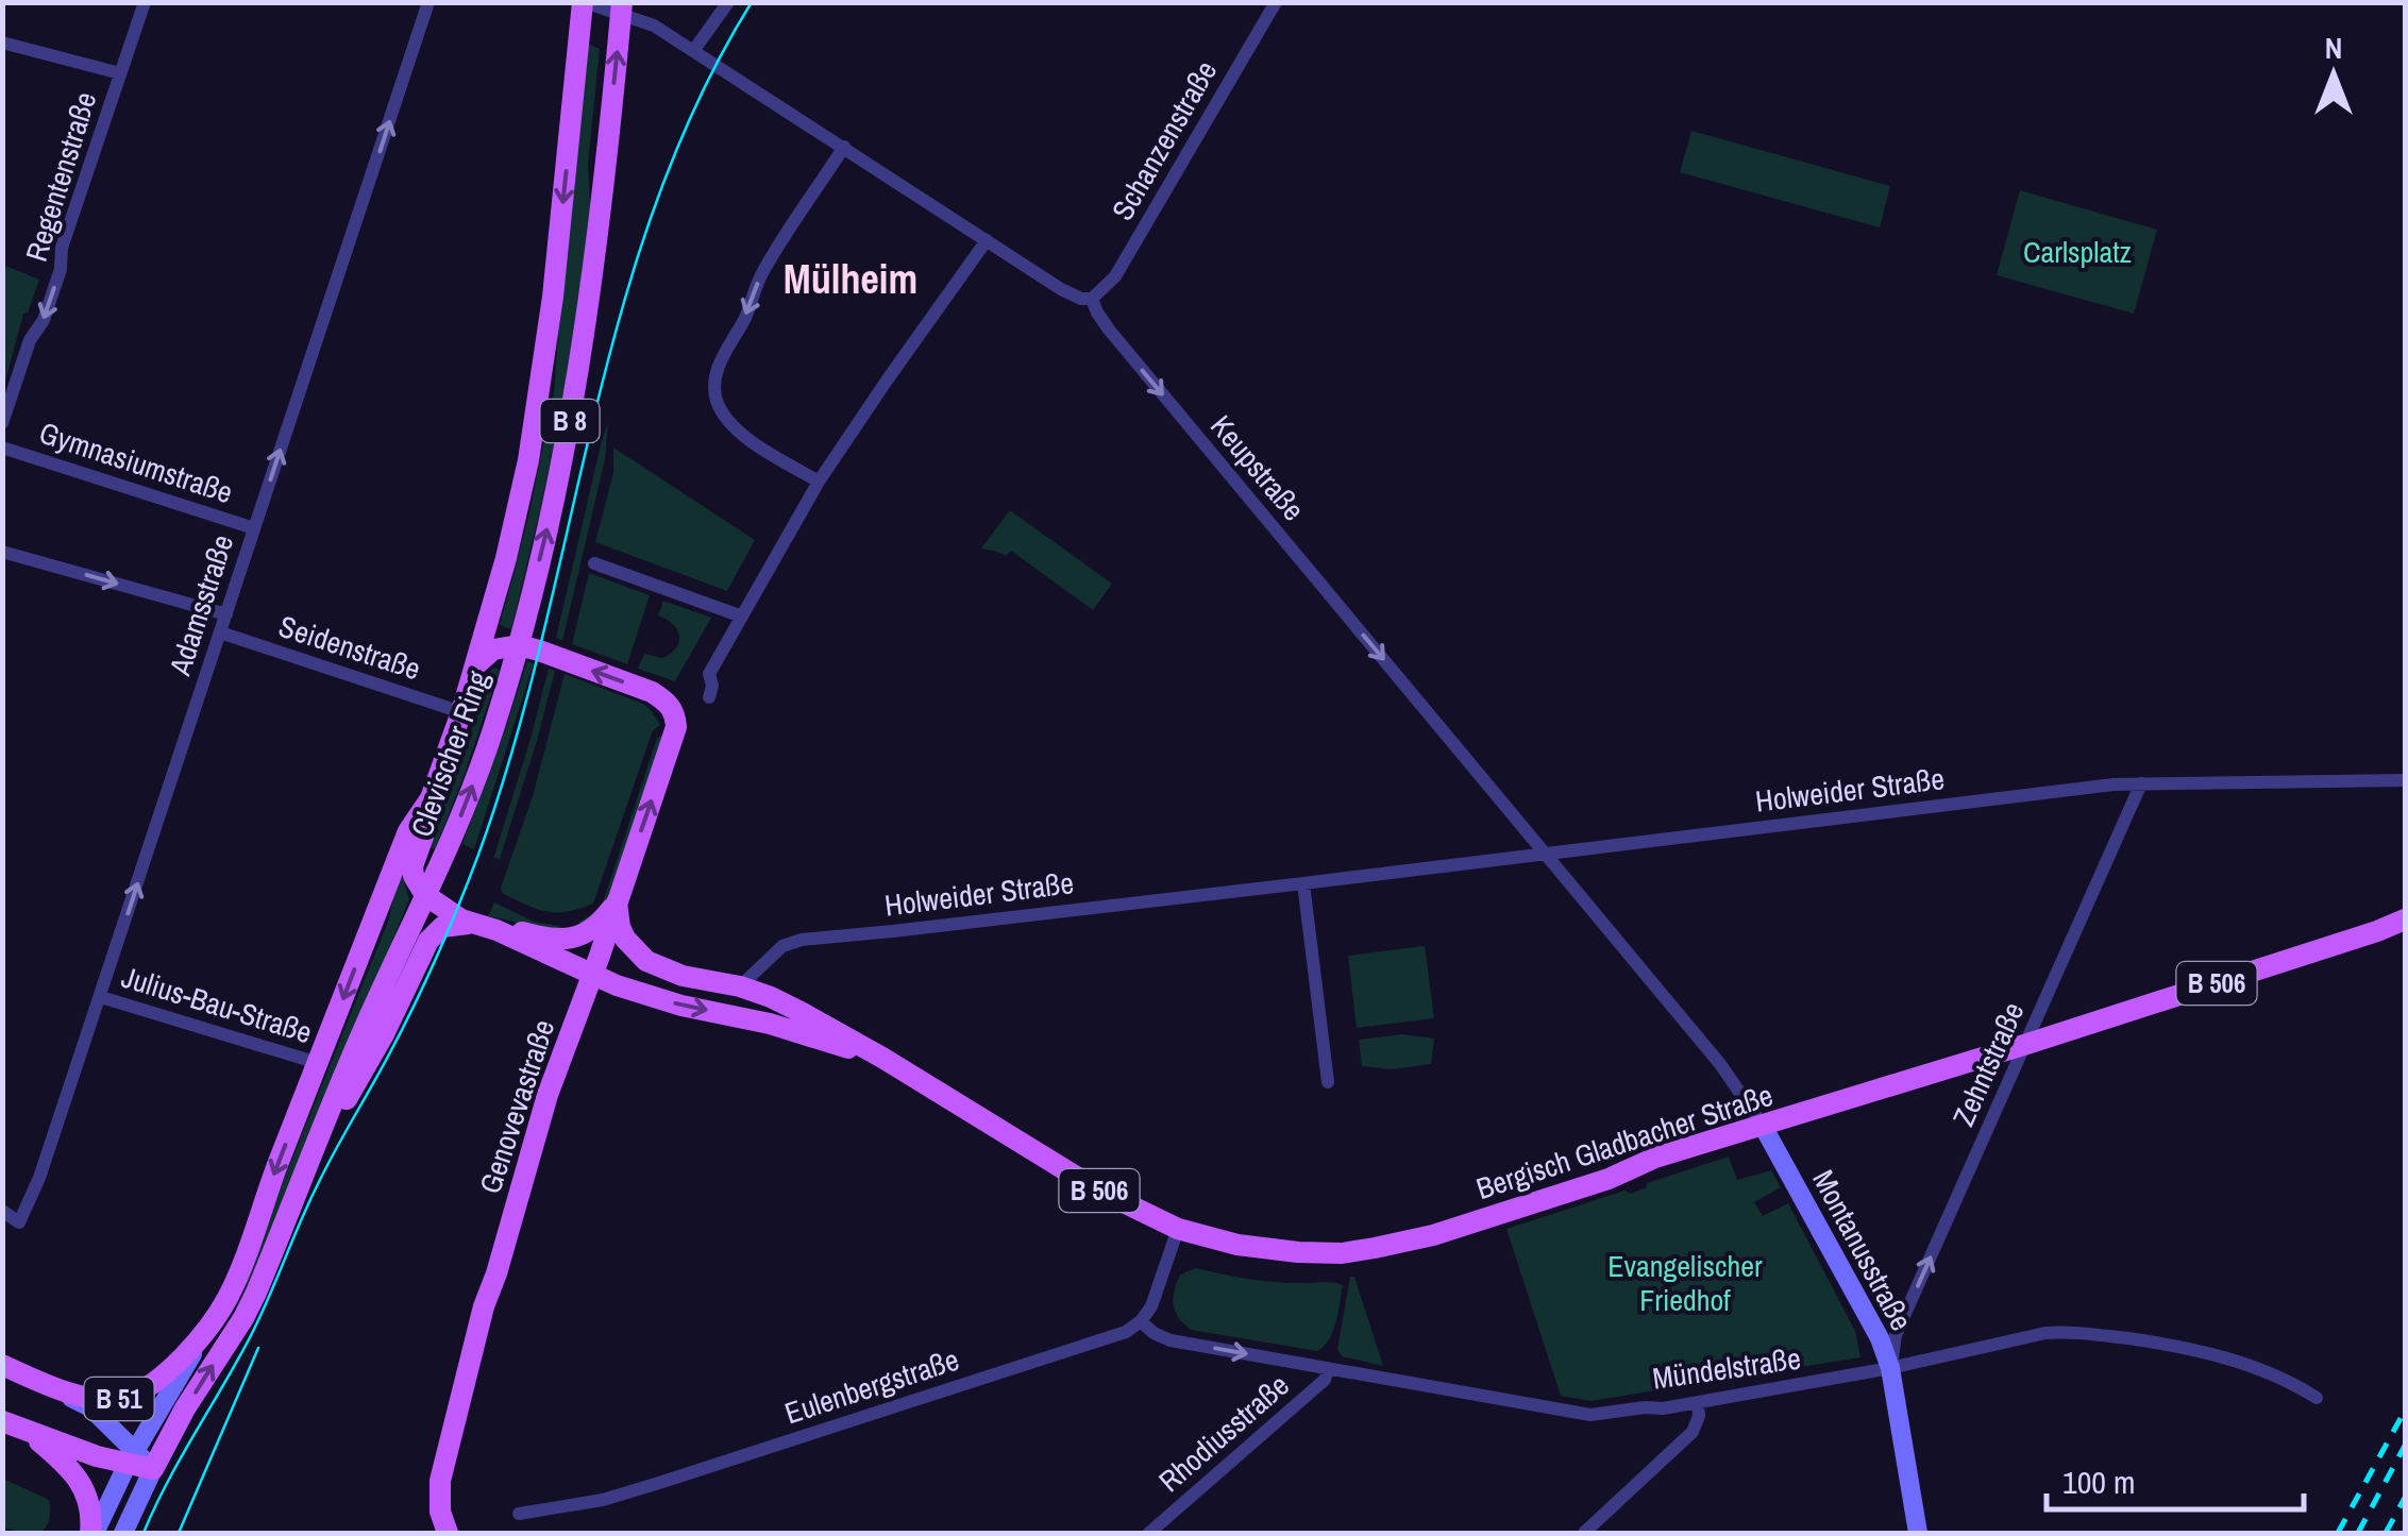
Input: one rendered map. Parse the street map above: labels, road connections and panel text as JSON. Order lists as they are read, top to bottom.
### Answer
{
  "streets": {
    "main road": [
      "B 8",
      "Clevischer Ring",
      "B 506",
      "Genovevastraße",
      "Bergisch Gladbacher Straße",
      "B 51"
    ],
    "street": [
      "Schanzenstraße",
      "Regentenstraße",
      "Gymnasiumstraße",
      "Keupstraße",
      "Adamsstraße",
      "Seidenstraße",
      "Holweider Straße",
      "Julius-Bau-Straße",
      "Zehntstraße",
      "Montanusstraße",
      "Mündelstraße",
      "Eulenbergstraße",
      "Rhodiusstraße"
    ]
  },
  "crossings": [
    ["Schanzenstraße", "Keupstraße"],
    ["Gymnasiumstraße", "Adamsstraße"],
    ["Keupstraße", "Holweider Straße"],
    ["Keupstraße", "Bergisch Gladbacher Straße"],
    ["Keupstraße", "Montanusstraße"],
    ["Adamsstraße", "Seidenstraße"],
    ["Adamsstraße", "Julius-Bau-Straße"],
    ["Seidenstraße", "Clevischer Ring"],
    ["Clevischer Ring", "Julius-Bau-Straße"],
    ["Clevischer Ring", "Genovevastraße"],
    ["Clevischer Ring", "Bergisch Gladbacher Straße"],
    ["Clevischer Ring", "B 51"],
    ["Holweider Straße", "Zehntstraße"],
    ["Holweider Straße", "Bergisch Gladbacher Straße"],
    ["Zehntstraße", "Bergisch Gladbacher Straße"],
    ["Zehntstraße", "Montanusstraße"],
    ["Zehntstraße", "Mündelstraße"],
    ["Genovevastraße", "Bergisch Gladbacher Straße"],
    ["Bergisch Gladbacher Straße", "Montanusstraße"],
    ["Montanusstraße", "Mündelstraße"],
    ["Mündelstraße", "Eulenbergstraße"],
    ["Mündelstraße", "Rhodiusstraße"]
  ],
  "one_way": [
    "Regentenstraße",
    "Keupstraße",
    "Adamsstraße",
    "Zehntstraße"
  ],
  "districts": ["Mülheim"],
  "parks": ["Carlsplatz", "Evangelischer Friedhof"],
  "scale_bar": "100 m",
  "north": "top"
}
